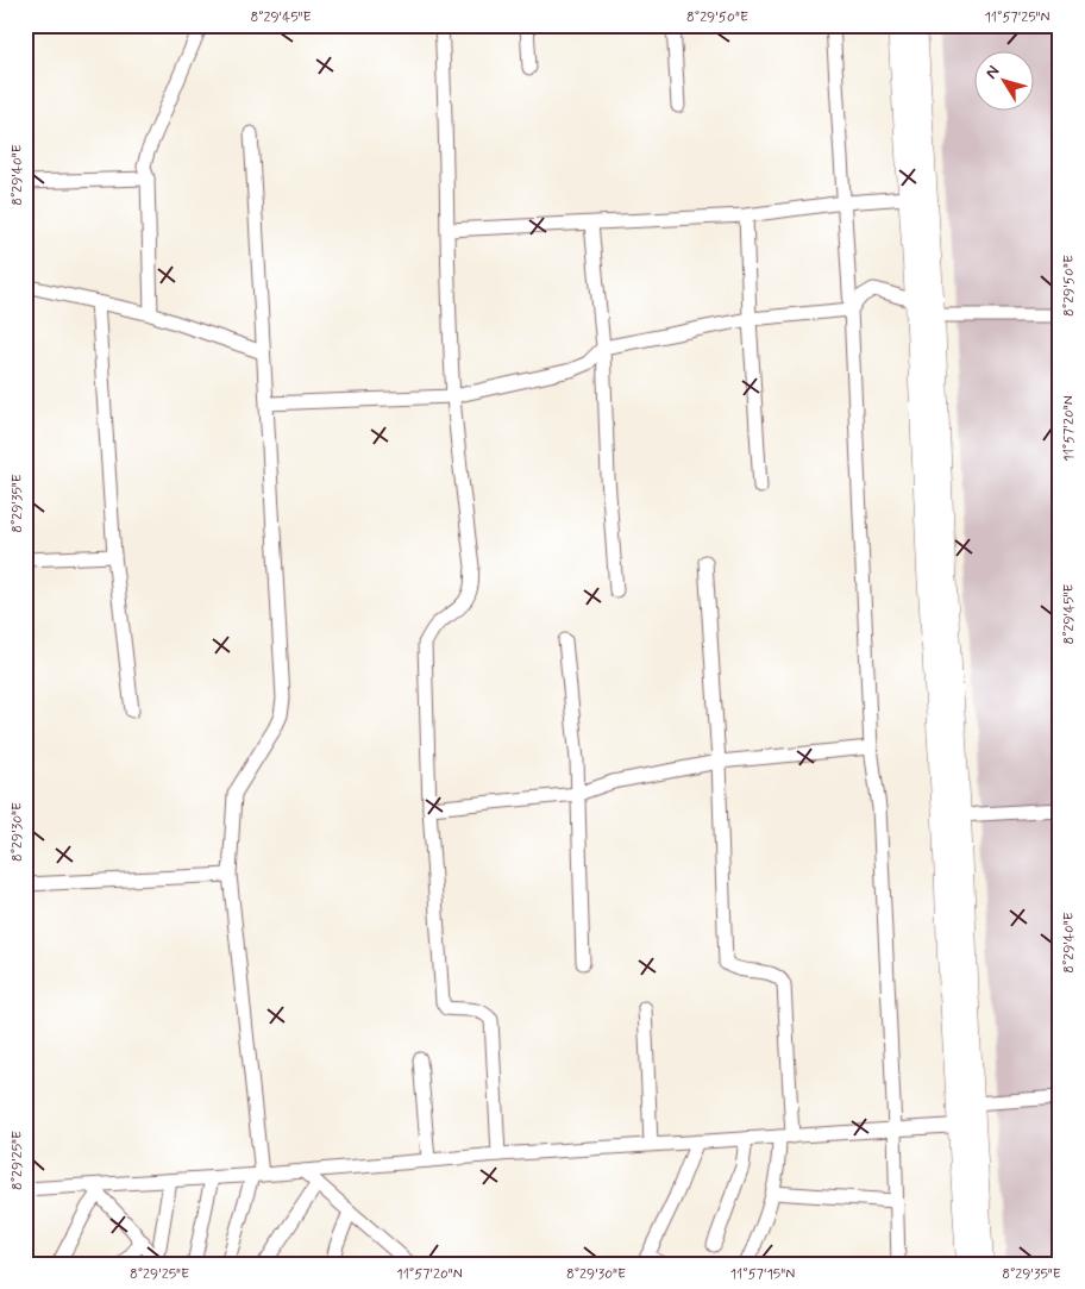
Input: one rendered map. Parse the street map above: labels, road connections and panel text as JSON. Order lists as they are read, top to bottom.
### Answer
{
  "north": "top left",
  "coordinates": [
    "8°29'45\"E",
    "8°29'50\"E",
    "11°57'25\"N",
    "8°29'40\"E",
    "11°57'20\"N",
    "8°29'35\"E",
    "8°29'30\"E",
    "8°29'25\"E",
    "11°57'15\"N"
  ]
}
